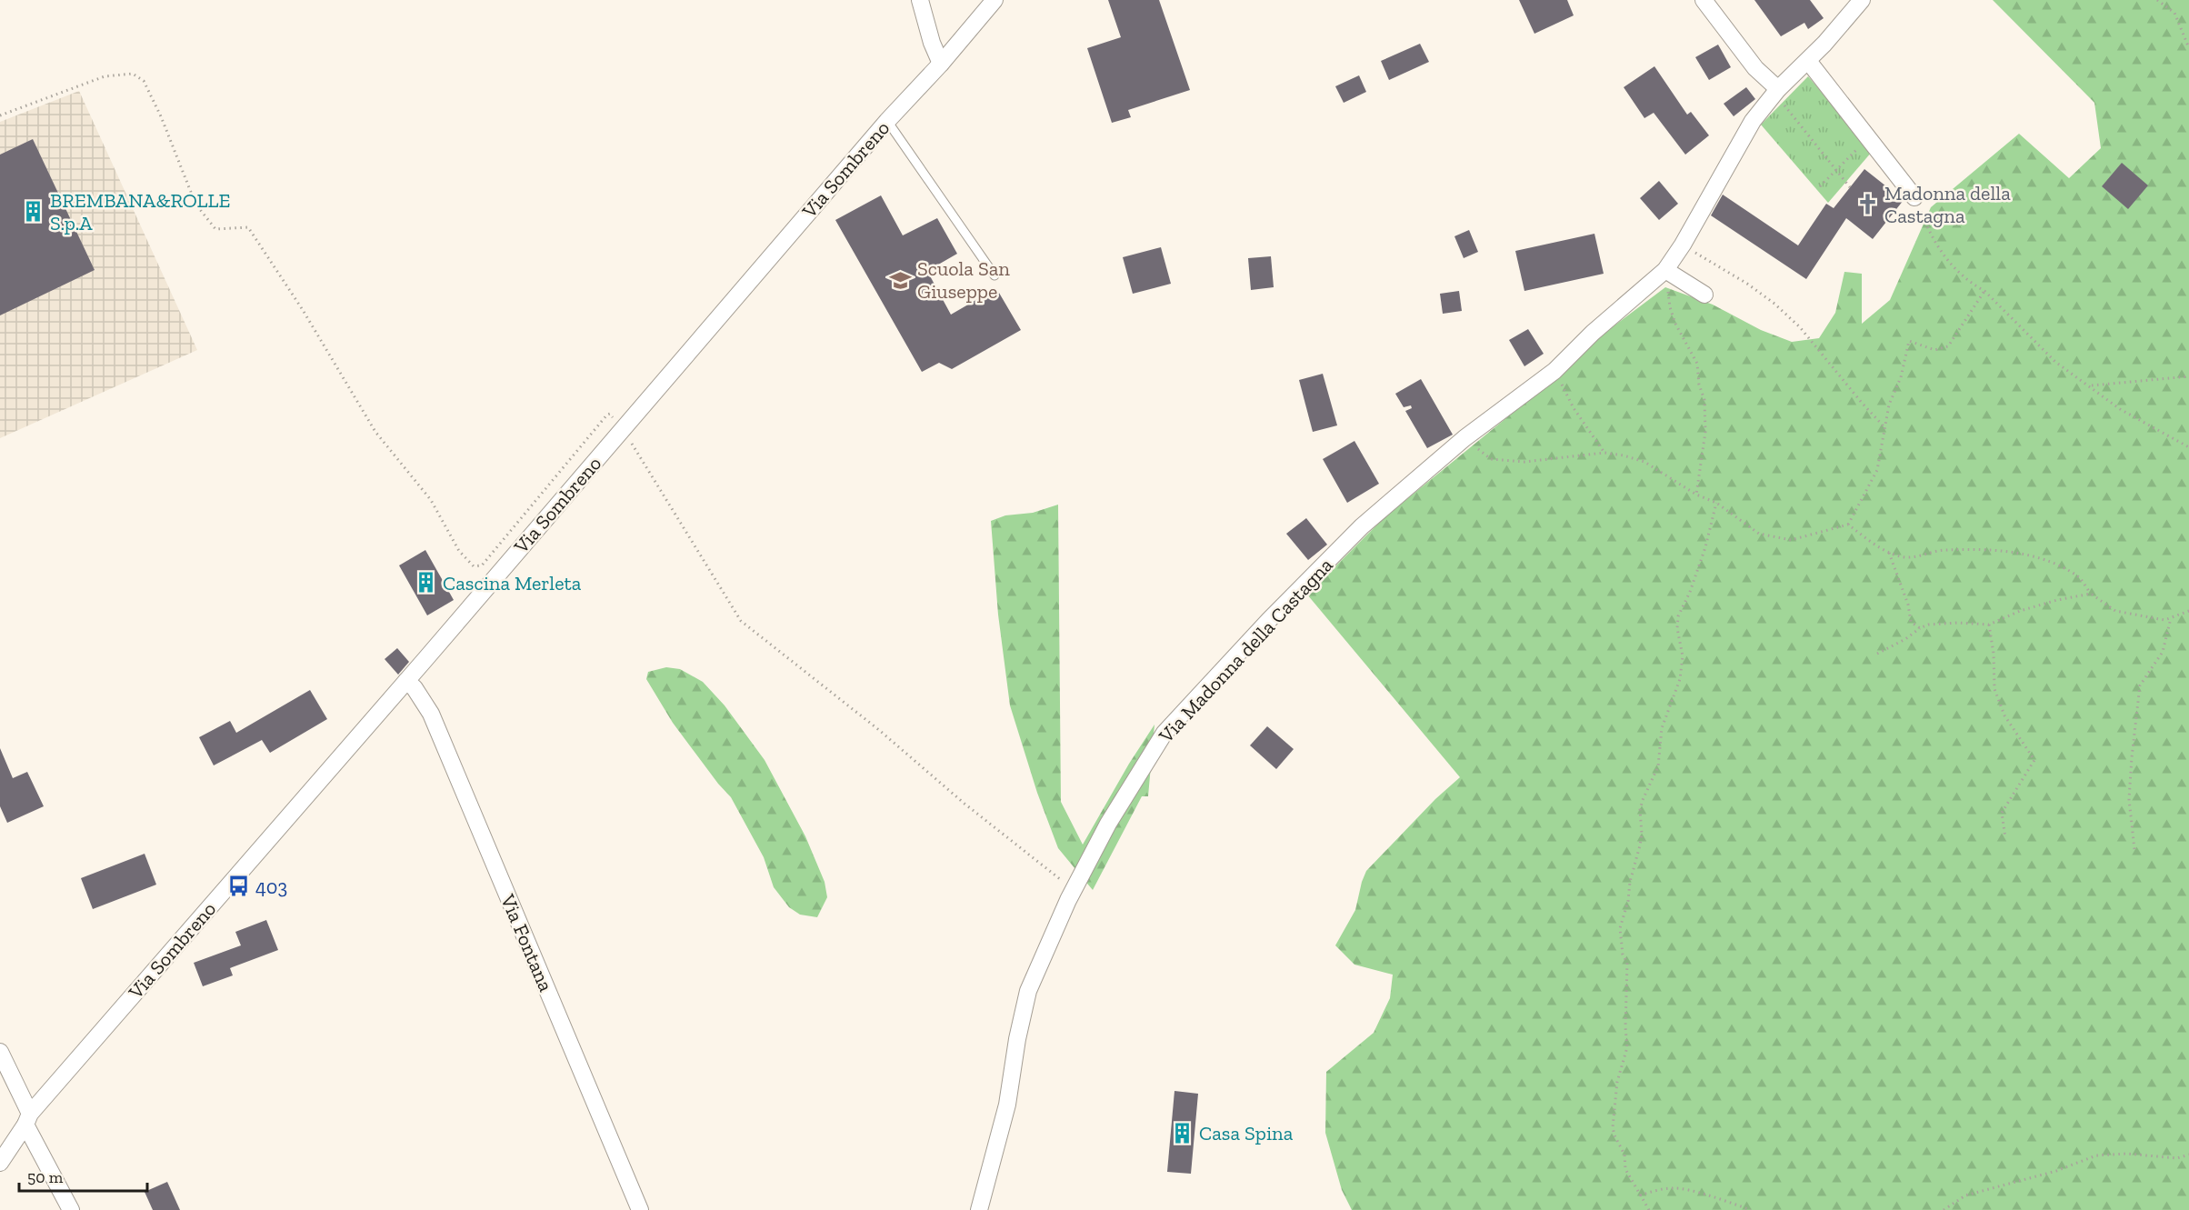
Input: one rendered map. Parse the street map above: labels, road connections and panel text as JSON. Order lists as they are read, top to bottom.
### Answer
{
  "streets": {
    "street": ["Via Sombreno", "Via Madonna della Castagna", "Via Fontana"]
  },
  "crossings": [
    ["Via Sombreno", "Via Fontana"]
  ],
  "places": {
    "church": ["Madonna della Castagna"],
    "building": ["BREMBANA&ROLLE S.p.A", "Cascina Merleta", "Casa Spina"],
    "school or university": ["Scuola San Giuseppe"],
    "bus stop": ["403"]
  },
  "scale_bar": "50 m"
}
